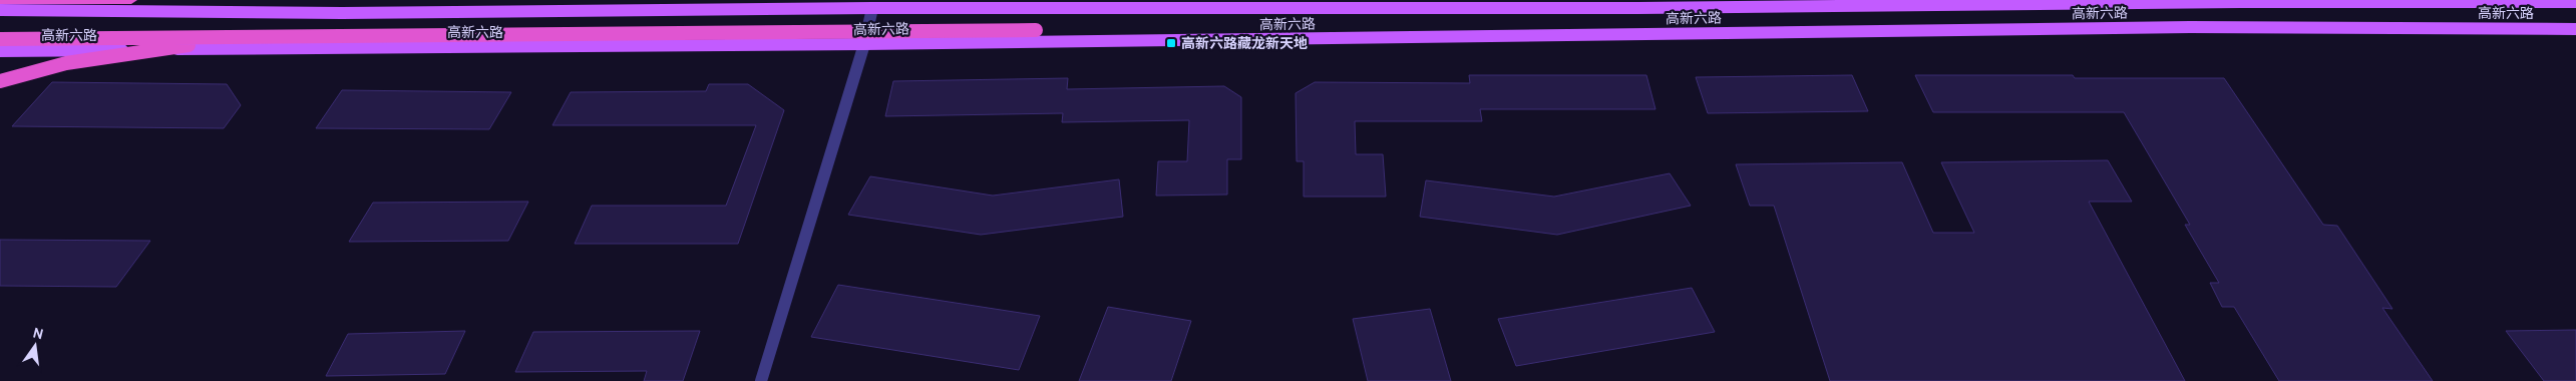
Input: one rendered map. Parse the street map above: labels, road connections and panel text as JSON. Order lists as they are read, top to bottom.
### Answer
{
  "streets": {
    "main road": ["高新六路"]
  },
  "places": {
    "transit": ["高新六路藏龙新天地"]
  },
  "north": "top"
}
